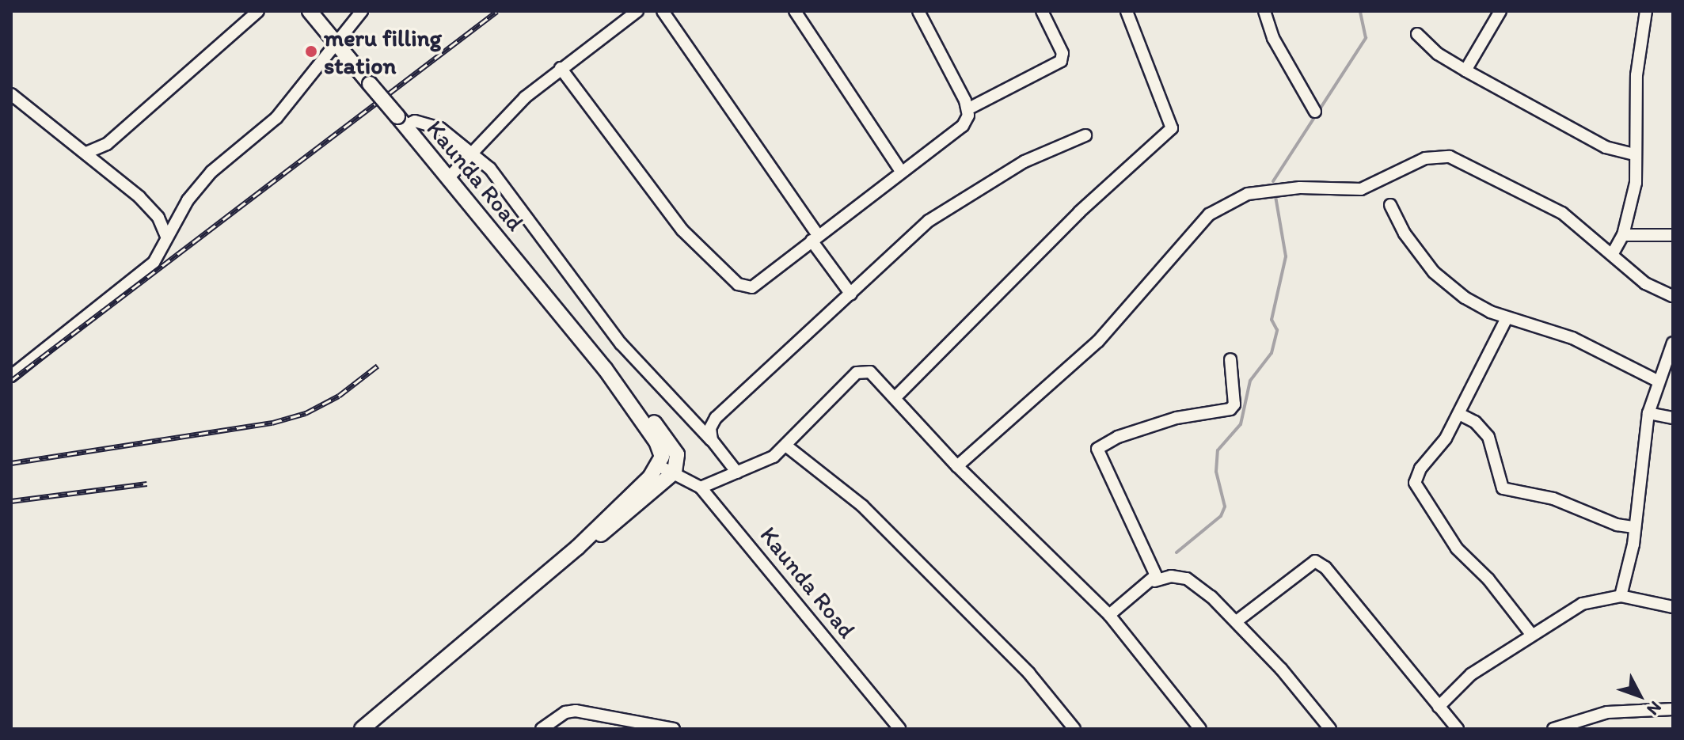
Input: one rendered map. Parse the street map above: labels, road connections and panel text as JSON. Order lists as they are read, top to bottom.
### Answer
{
  "streets": {
    "main road": ["Kaunda Road"]
  },
  "places": ["meru filling station"],
  "north": "bottom right"
}
